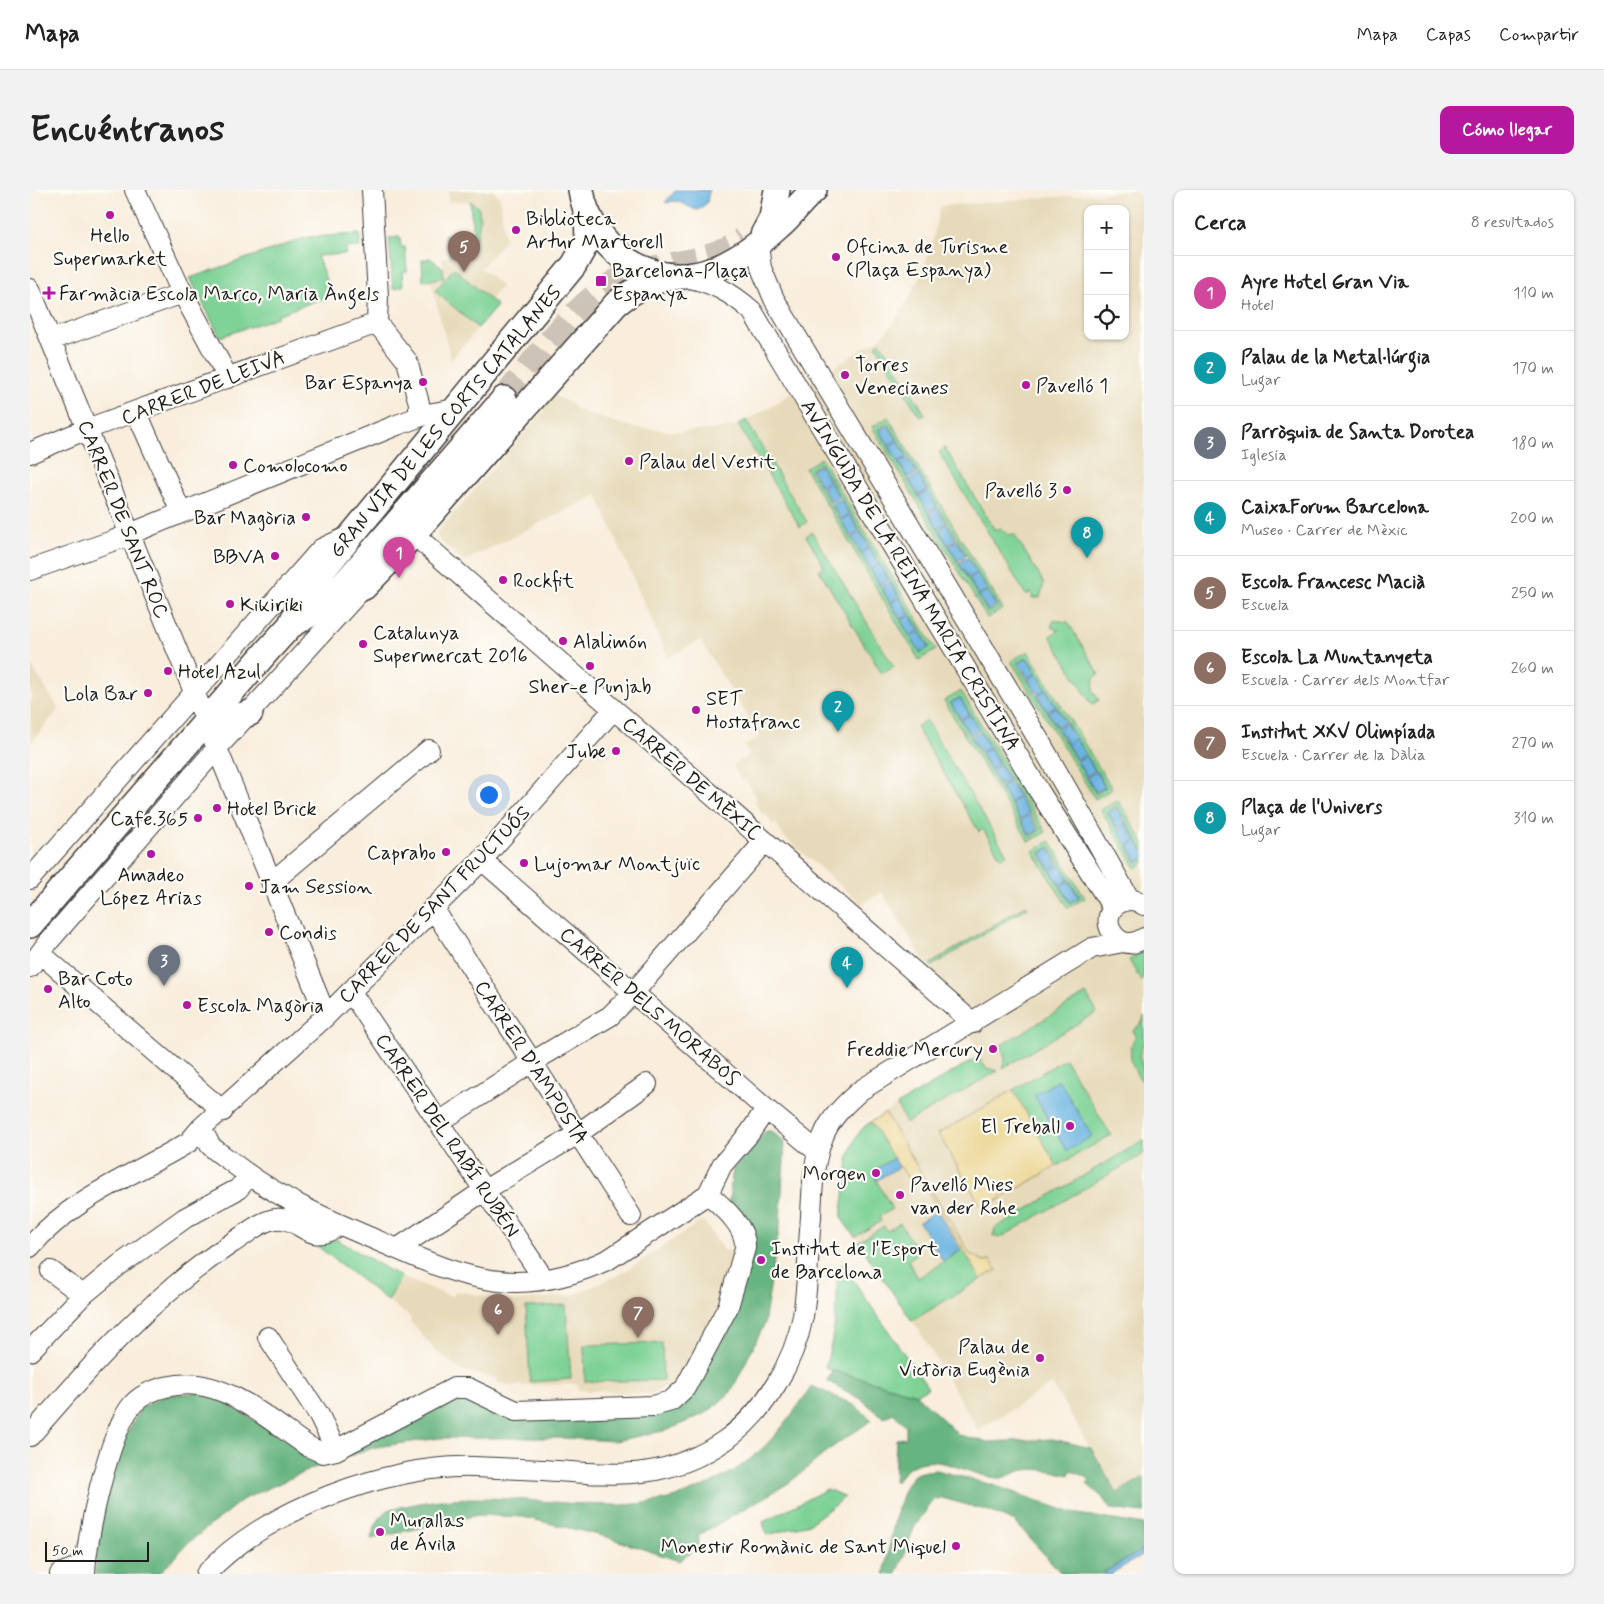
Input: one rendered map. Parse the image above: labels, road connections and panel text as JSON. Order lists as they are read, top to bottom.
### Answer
{
  "streets": {
    "main road": ["GRAN VIA DE LES CORTS CATALANES"],
    "street": [
      "CARRER DE LEIVA",
      "CARRER DE SANT ROC",
      "AVINGUDA DE LA REINA MARIA CRISTINA",
      "CARRER DE MÈXIC",
      "CARRER DE SANT FRUCTUÓS",
      "CARRER DELS MORABOS",
      "CARRER D'AMPOSTA",
      "CARRER DEL RABÍ RUBÉN"
    ]
  },
  "crossings": [
    ["CARRER DE LEIVA", "CARRER DE SANT ROC"],
    ["GRAN VIA DE LES CORTS CATALANES", "CARRER DE SANT ROC"],
    ["CARRER DE SANT ROC", "CARRER DE SANT FRUCTUÓS"],
    ["CARRER DE MÈXIC", "CARRER DE SANT FRUCTUÓS"],
    ["CARRER DE SANT FRUCTUÓS", "CARRER DELS MORABOS"],
    ["CARRER DE SANT FRUCTUÓS", "CARRER D'AMPOSTA"],
    ["CARRER DE SANT FRUCTUÓS", "CARRER DEL RABÍ RUBÉN"]
  ],
  "places": {
    "other": [
      "Hello Supermarket",
      "Biblioteca Artur Martorell",
      "Ofcina de Turisme (Plaça Espanya)",
      "Torres Venecianes",
      "Bar Espanya",
      "Pavelló 1",
      "Palau del Vestit",
      "Comolocomo",
      "Pavelló 3",
      "Bar Magòria",
      "BBVA",
      "Rockfit",
      "Kikiriki",
      "Alalimón",
      "Catalunya Supermercat 2016",
      "Sher-e Punjab",
      "Hotel Azul",
      "Lola Bar",
      "SET Hostafranc",
      "Jube",
      "Hotel Brick",
      "Cafe.365",
      "Caprabo",
      "Amadeo López Arias",
      "Lujomar Montjuïc",
      "Jam Session",
      "Condis",
      "Bar Coto Alto",
      "Escola Magòria",
      "Freddie Mercury",
      "El Treball",
      "Morgen",
      "Pavelló Mies van der Rohe",
      "Institut de l'Esport de Barcelona",
      "Palau de Victòria Eugènia",
      "Murallas de Ávila",
      "Monestir Romànic de Sant Miquel"
    ],
    "transit": ["Barcelona-Plaça Espanya"],
    "health": ["Farmàcia Escola Marco, Maria Àngels"]
  },
  "scale_bar": "50 m",
  "page": {
    "header": "Mapa",
    "nav": ["Mapa", "Capas", "Compartir"],
    "buttons": "Cómo llegar",
    "title": "Encuéntranos",
    "heading": ["Cerca", "8 resultados"],
    "map_buttons": ["+", "−"],
    "pins": [
      "5",
      "8",
      "1",
      "2",
      "3",
      "4",
      "6",
      "7"
    ],
    "list": [
      {
        "mark": "1",
        "name": "Ayre Hotel Gran Via",
        "note": "Hotel",
        "value": "110 m"
      },
      {
        "mark": "2",
        "name": "Palau de la Metal·lúrgia",
        "note": "Lugar",
        "value": "170 m"
      },
      {
        "mark": "3",
        "name": "Parròquia de Santa Dorotea",
        "note": "Iglesia",
        "value": "180 m"
      },
      {
        "mark": "4",
        "name": "CaixaForum Barcelona",
        "note": "Museo · Carrer de Mèxic",
        "value": "200 m"
      },
      {
        "mark": "5",
        "name": "Escola Francesc Macià",
        "note": "Escuela",
        "value": "250 m"
      },
      {
        "mark": "6",
        "name": "Escola La Muntanyeta",
        "note": "Escuela · Carrer dels Montfar",
        "value": "260 m"
      },
      {
        "mark": "7",
        "name": "Institut XXV Olimpíada",
        "note": "Escuela · Carrer de la Dàlia",
        "value": "270 m"
      },
      {
        "mark": "8",
        "name": "Plaça de l'Univers",
        "note": "Lugar",
        "value": "310 m"
      }
    ],
    "scale": "50 m"
  }
}
